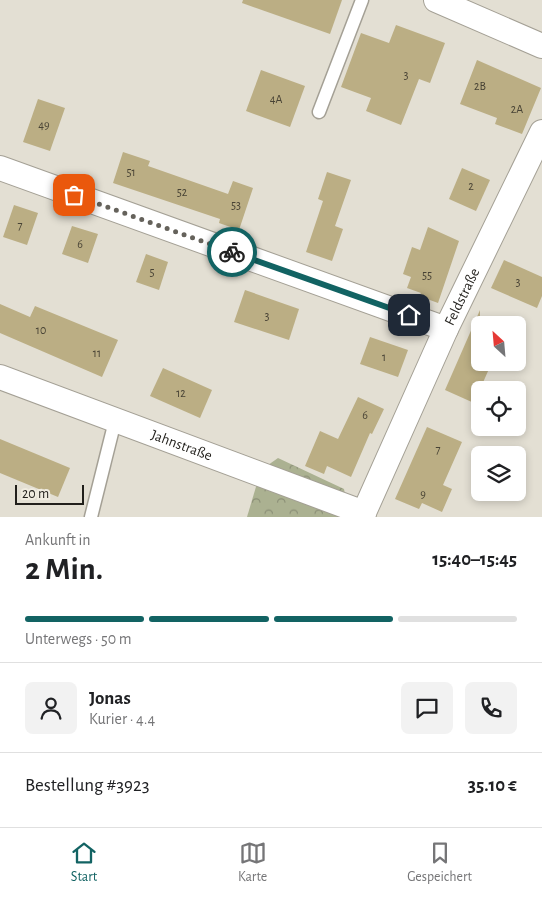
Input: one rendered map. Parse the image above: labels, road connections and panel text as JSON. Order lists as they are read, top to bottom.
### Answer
{
  "streets": {
    "street": ["Feldstraße", "Jahnstraße"]
  },
  "crossings": [
    ["Feldstraße", "Jahnstraße"]
  ],
  "house_numbers": [
    "3",
    "2B",
    "4A",
    "2A",
    "49",
    "51",
    "2",
    "52",
    "53",
    "7",
    "6",
    "5",
    "55",
    "3",
    "3",
    "10",
    "11",
    "1",
    "12",
    "6",
    "7",
    "9"
  ],
  "scale_bar": "20 m",
  "north": "top left",
  "page": {
    "scale": "20 m",
    "heading": ["2 Min.", "Ankunft in", "15:40–15:45"],
    "panel": [
      "Jonas",
      "Kurier · 4.4",
      "Bestellung #3923",
      "35.10 €"
    ],
    "bar": "Unterwegs · 50 m",
    "tabs": ["Start", "Karte", "Gespeichert"]
  }
}
